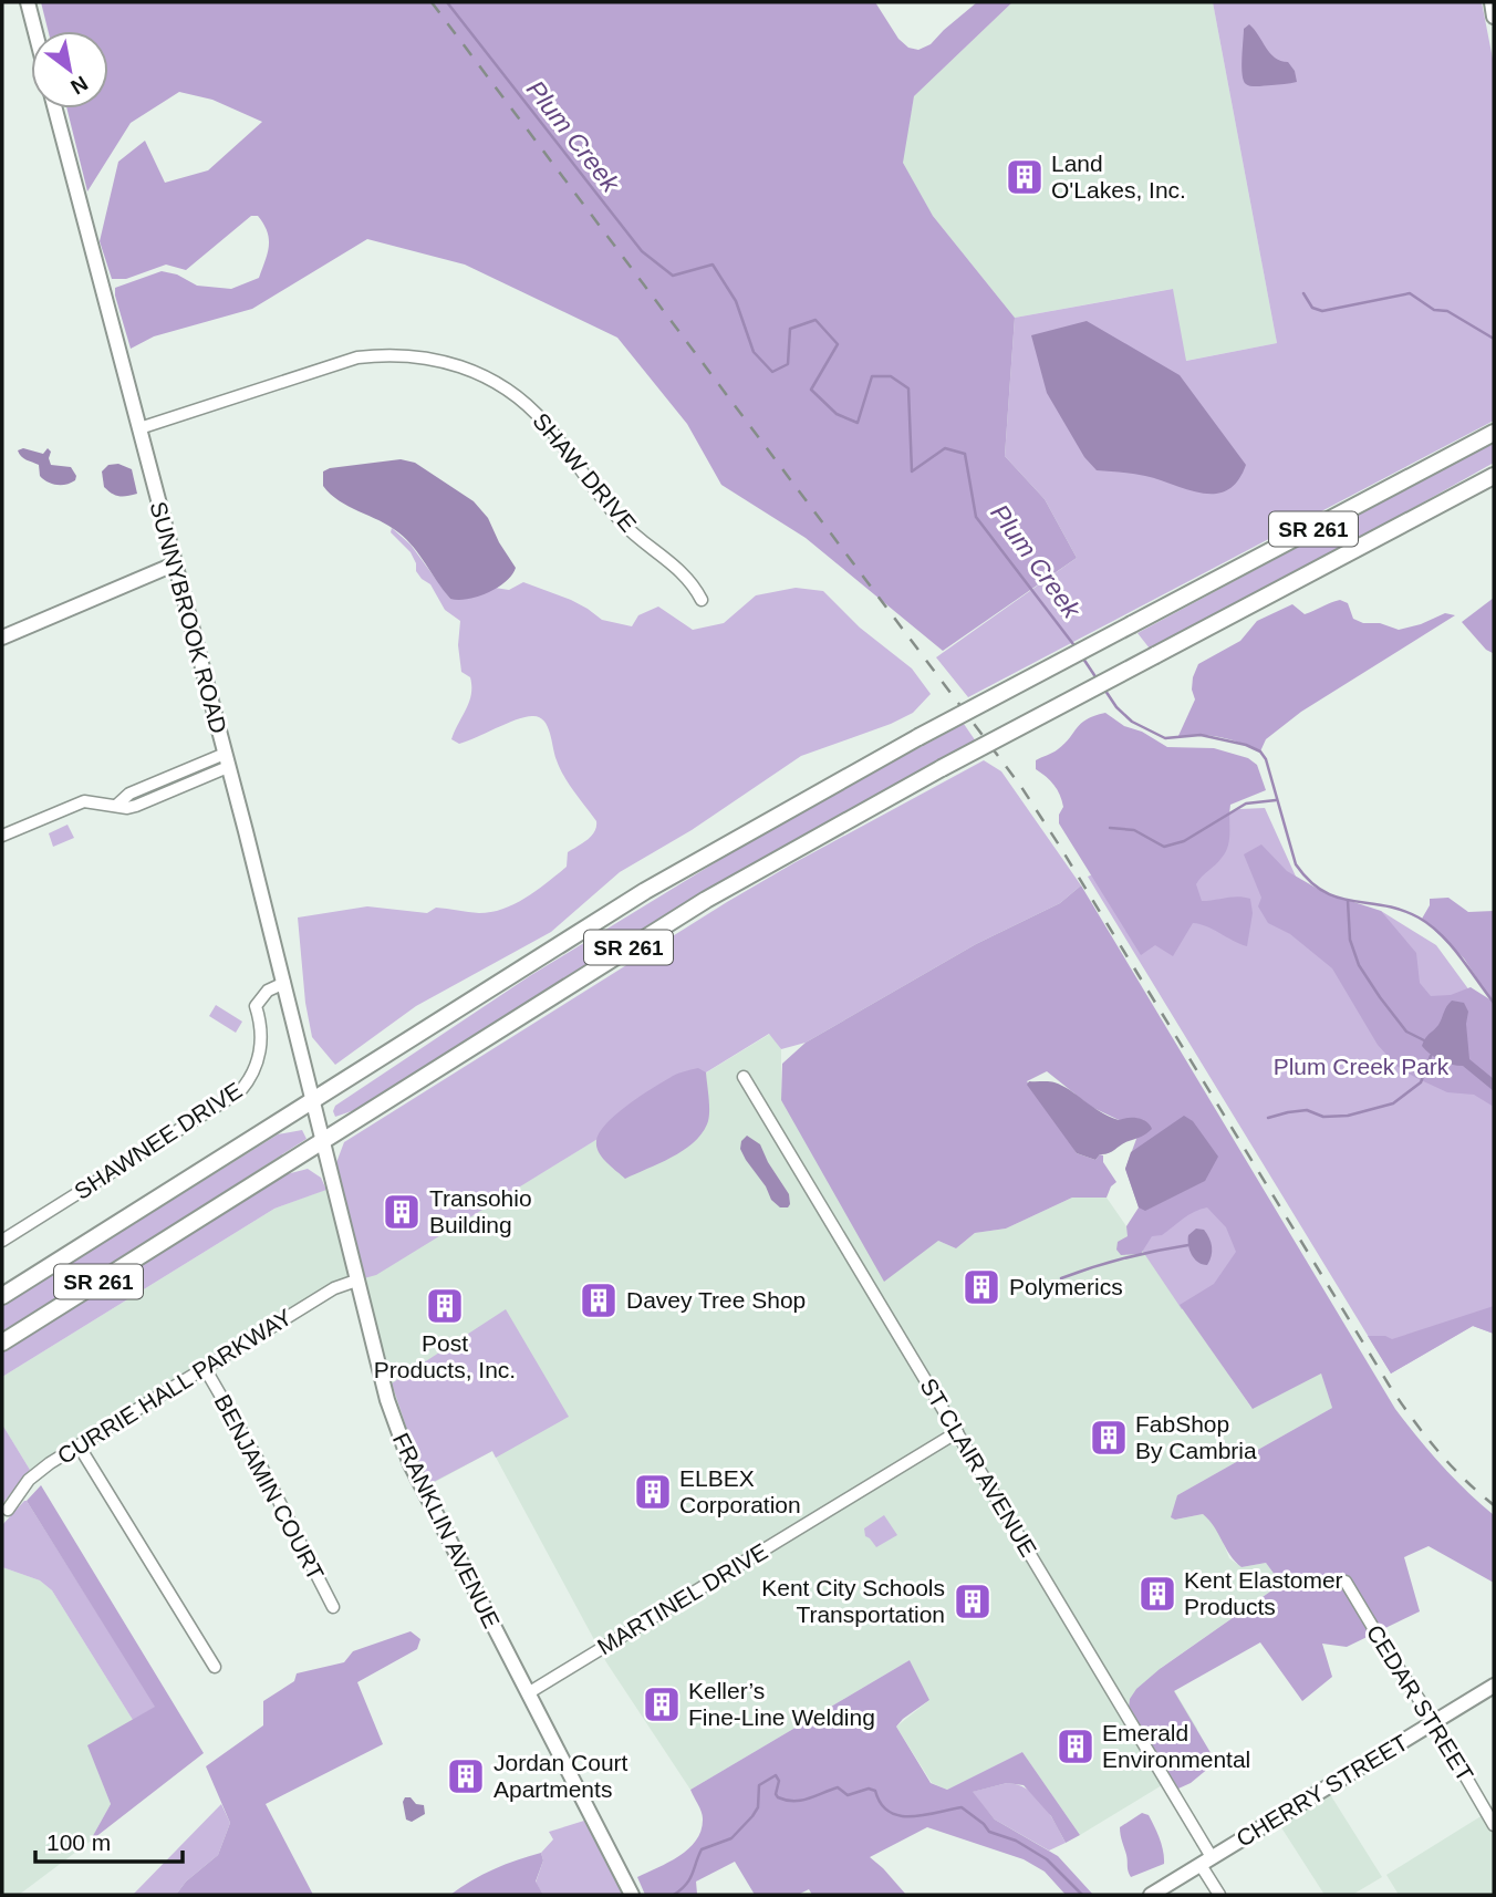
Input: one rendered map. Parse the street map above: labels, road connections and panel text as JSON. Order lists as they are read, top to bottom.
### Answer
{
  "streets": {
    "main road": ["SR 261"],
    "street": [
      "SHAW DRIVE",
      "SUNNYBROOK ROAD",
      "SHAWNEE DRIVE",
      "CURRIE HALL PARKWAY",
      "ST CLAIR AVENUE",
      "BENJAMIN COURT",
      "FRANKLIN AVENUE",
      "MARTINEL DRIVE",
      "CEDAR STREET",
      "CHERRY STREET"
    ]
  },
  "crossings": [
    ["SHAW DRIVE", "SUNNYBROOK ROAD"],
    ["SR 261", "SUNNYBROOK ROAD"],
    ["SR 261", "FRANKLIN AVENUE"],
    ["SUNNYBROOK ROAD", "SHAWNEE DRIVE"],
    ["SUNNYBROOK ROAD", "FRANKLIN AVENUE"],
    ["CURRIE HALL PARKWAY", "BENJAMIN COURT"],
    ["CURRIE HALL PARKWAY", "FRANKLIN AVENUE"],
    ["ST CLAIR AVENUE", "MARTINEL DRIVE"],
    ["ST CLAIR AVENUE", "CHERRY STREET"],
    ["FRANKLIN AVENUE", "MARTINEL DRIVE"],
    ["CEDAR STREET", "CHERRY STREET"]
  ],
  "water": ["Plum Creek"],
  "parks": ["Plum Creek Park"],
  "places": {
    "building": [
      "Land O'Lakes, Inc.",
      "Transohio Building",
      "Polymerics",
      "Davey Tree Shop",
      "Post Products, Inc.",
      "FabShop By Cambria",
      "ELBEX Corporation",
      "Kent Elastomer Products",
      "Kent City Schools Transportation",
      "Keller’s Fine-Line Welding",
      "Emerald Environmental",
      "Jordan Court Apartments"
    ]
  },
  "scale_bar": "100 m",
  "north": "bottom right"
}
